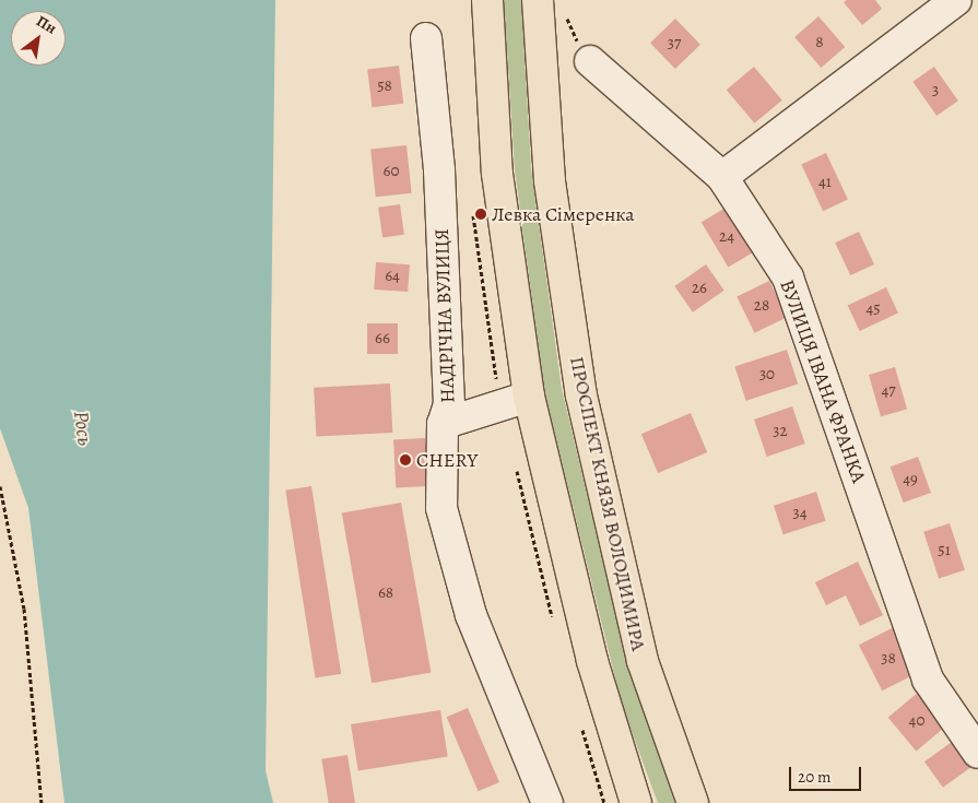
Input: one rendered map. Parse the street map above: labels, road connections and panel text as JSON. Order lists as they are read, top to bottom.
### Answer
{
  "streets": {
    "main road": ["ПРОСПЕКТ КНЯЗЯ ВОЛОДИМИРА"],
    "street": ["НАДРІЧНА ВУЛИЦЯ", "ВУЛИЦЯ ІВАНА ФРАНКА"]
  },
  "water": ["Рось"],
  "places": ["Левка Сімеренка", "CHERY"],
  "house_numbers": [
    "8",
    "37",
    "58",
    "3",
    "60",
    "41",
    "24",
    "64",
    "26",
    "28",
    "45",
    "66",
    "30",
    "47",
    "32",
    "49",
    "34",
    "51",
    "68",
    "38",
    "40"
  ],
  "scale_bar": "20 m",
  "north": "top right"
}
